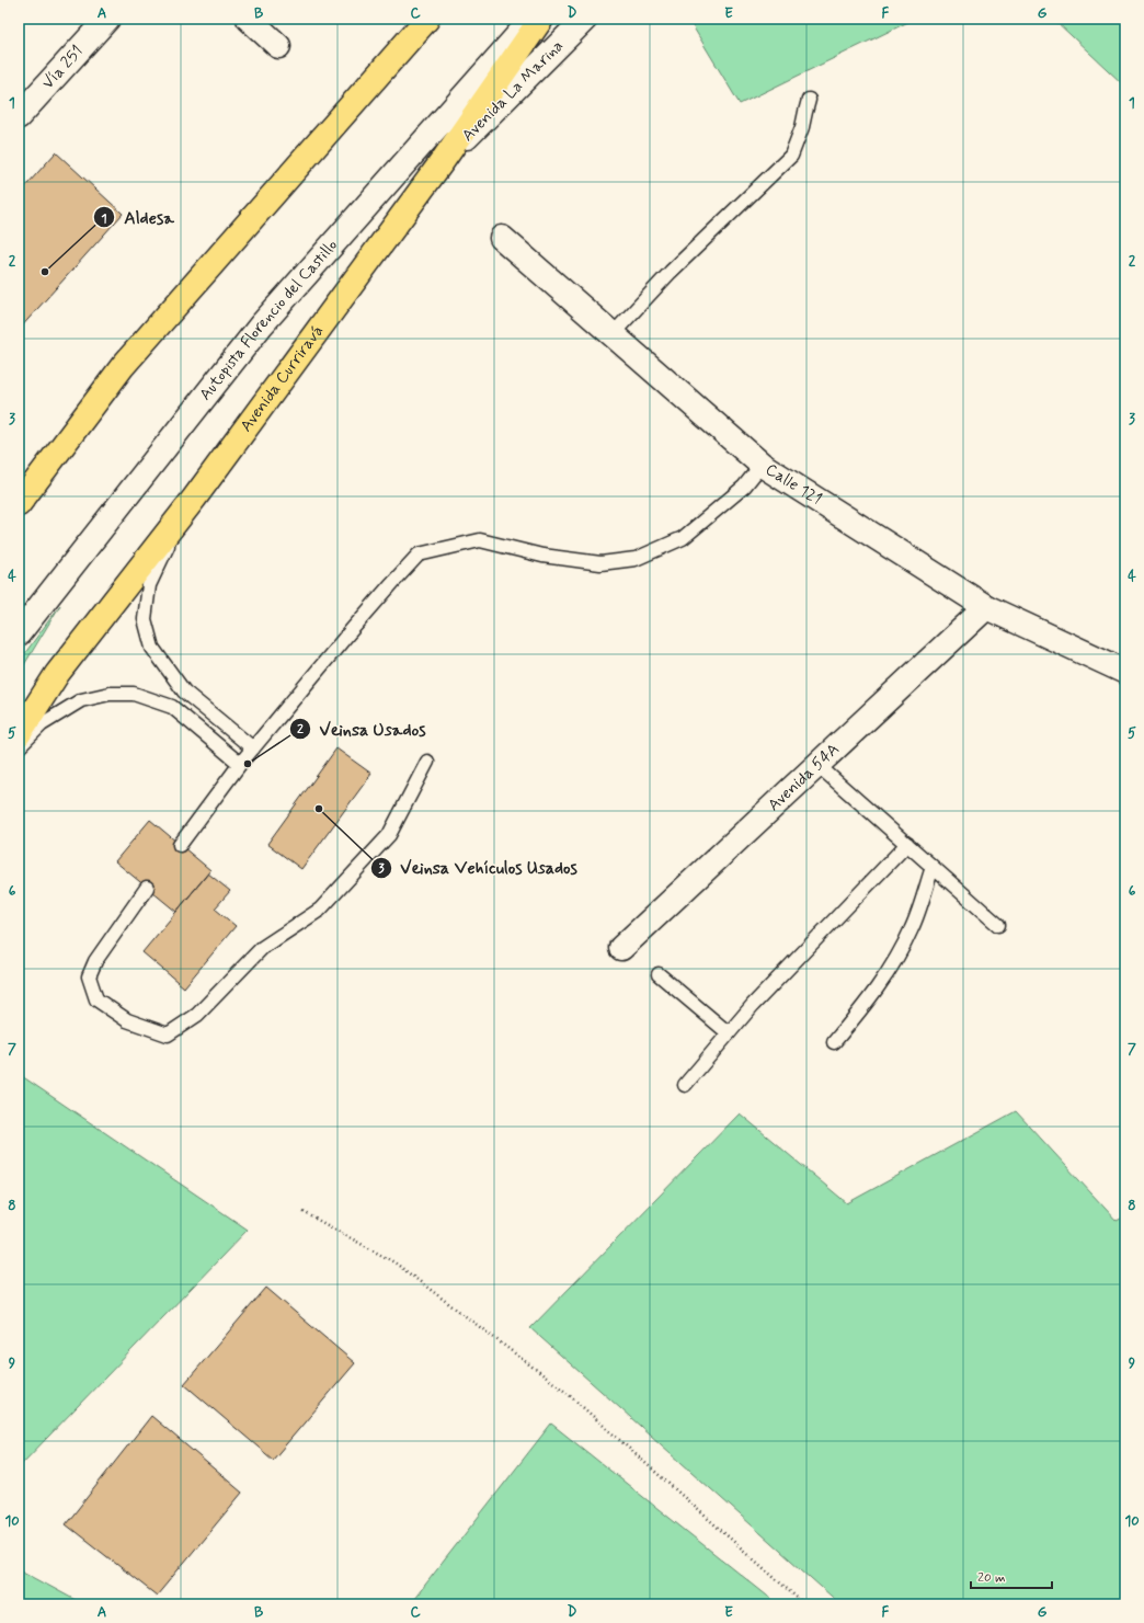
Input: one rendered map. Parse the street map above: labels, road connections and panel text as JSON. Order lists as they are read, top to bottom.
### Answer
{
  "streets": {
    "highway": ["Avenida Curriravá"],
    "street": [
      "Vía 251",
      "Avenida La Marina",
      "Autopista Florencio del Castillo",
      "Calle 121",
      "Avenida 54A"
    ]
  },
  "crossings": [
    ["Avenida La Marina", "Avenida Curriravá"],
    ["Calle 121", "Avenida 54A"]
  ],
  "places": ["Aldesa", "Veinsa Usados", "Veinsa Vehículos Usados"],
  "scale_bar": "20 m",
  "grid": {
    "columns": [
      "A",
      "B",
      "C",
      "D",
      "E",
      "F",
      "G"
    ],
    "rows": [
      "1",
      "2",
      "3",
      "4",
      "5",
      "6",
      "7",
      "8",
      "9",
      "10"
    ]
  }
}
